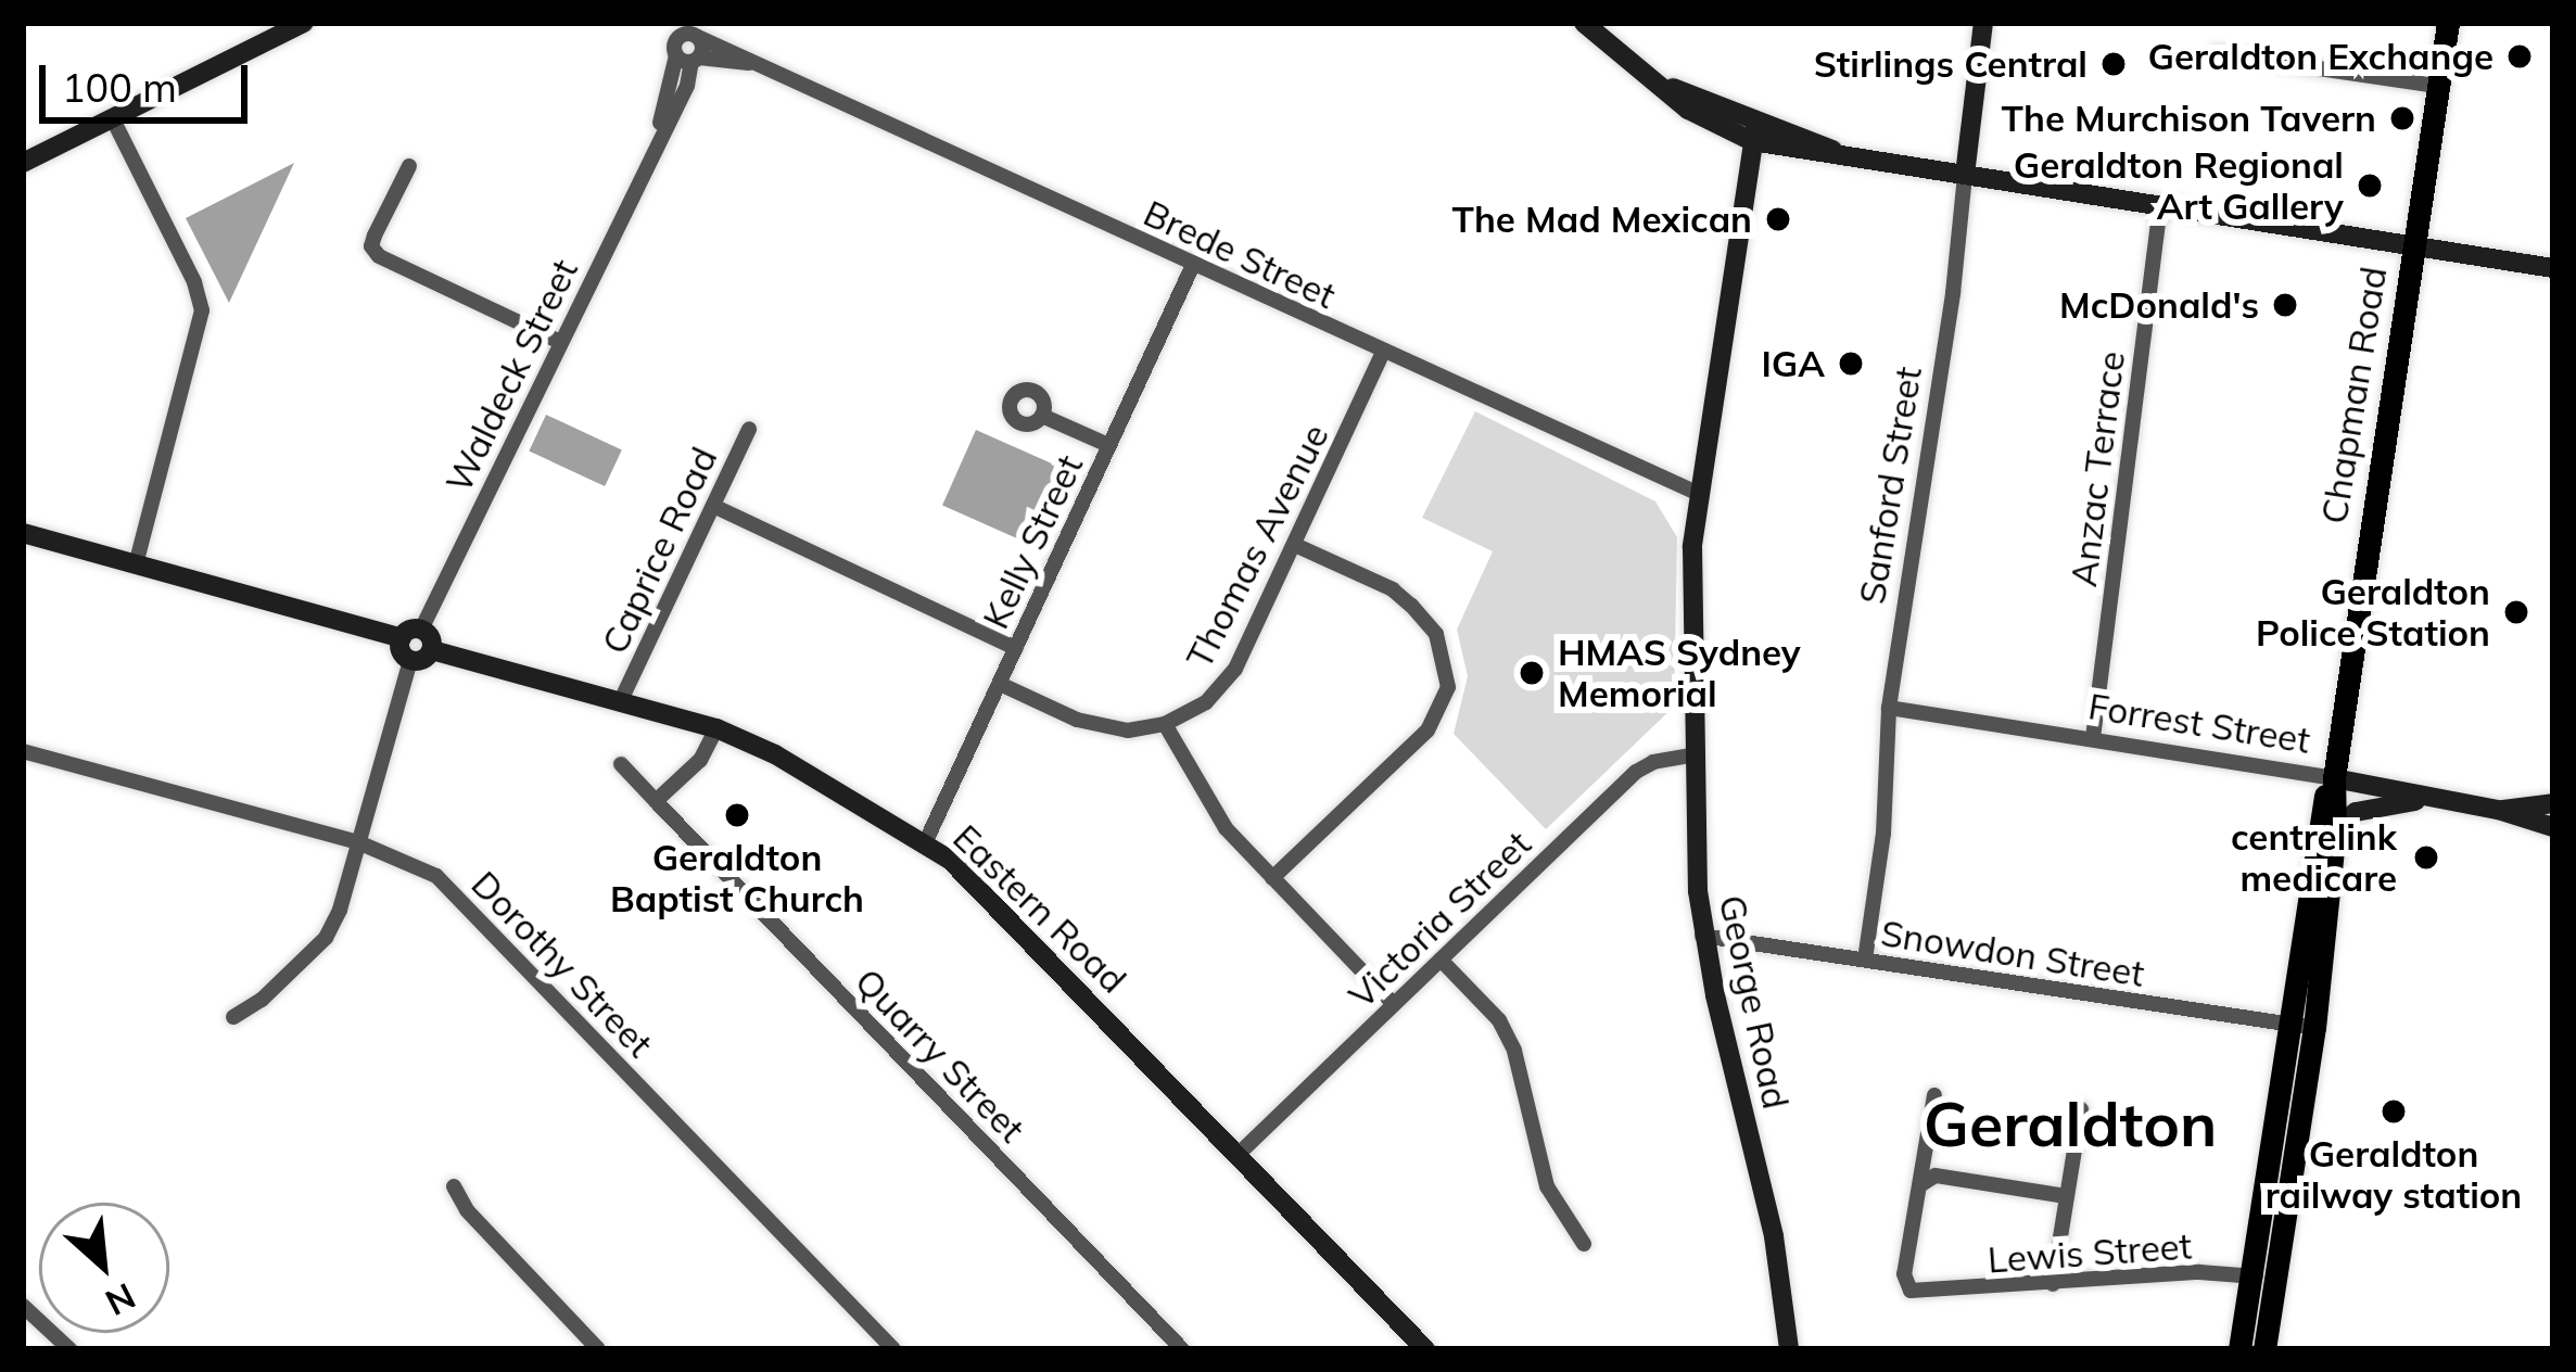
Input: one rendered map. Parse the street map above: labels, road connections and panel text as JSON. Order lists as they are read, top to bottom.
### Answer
{
  "streets": {
    "main road": ["Chapman Road"],
    "street": [
      "Brede Street",
      "Waldeck Street",
      "Anzac Terrace",
      "Sanford Street",
      "Kelly Street",
      "Thomas Avenue",
      "Caprice Road",
      "Forrest Street",
      "Eastern Road",
      "Victoria Street",
      "Snowdon Street",
      "Dorothy Street",
      "George Road",
      "Quarry Street",
      "Lewis Street"
    ]
  },
  "crossings": [
    ["Brede Street", "Waldeck Street"],
    ["Brede Street", "Kelly Street"],
    ["Brede Street", "Thomas Avenue"],
    ["Brede Street", "George Road"],
    ["Waldeck Street", "Eastern Road"],
    ["Chapman Road", "Forrest Street"],
    ["Chapman Road", "Snowdon Street"],
    ["Chapman Road", "Lewis Street"],
    ["Anzac Terrace", "Forrest Street"],
    ["Sanford Street", "Forrest Street"],
    ["Sanford Street", "Snowdon Street"],
    ["Kelly Street", "Eastern Road"],
    ["Caprice Road", "Eastern Road"],
    ["Eastern Road", "Victoria Street"],
    ["Victoria Street", "George Road"],
    ["Snowdon Street", "George Road"]
  ],
  "districts": ["Geraldton"],
  "places": [
    "Geraldton Exchange",
    "Stirlings Central",
    "The Murchison Tavern",
    "Geraldton Regional Art Gallery",
    "The Mad Mexican",
    "McDonald's",
    "IGA",
    "Geraldton Police Station",
    "HMAS Sydney Memorial",
    "Geraldton Baptist Church",
    "centrelink medicare",
    "Geraldton railway station"
  ],
  "scale_bar": "100 m",
  "north": "bottom right"
}
